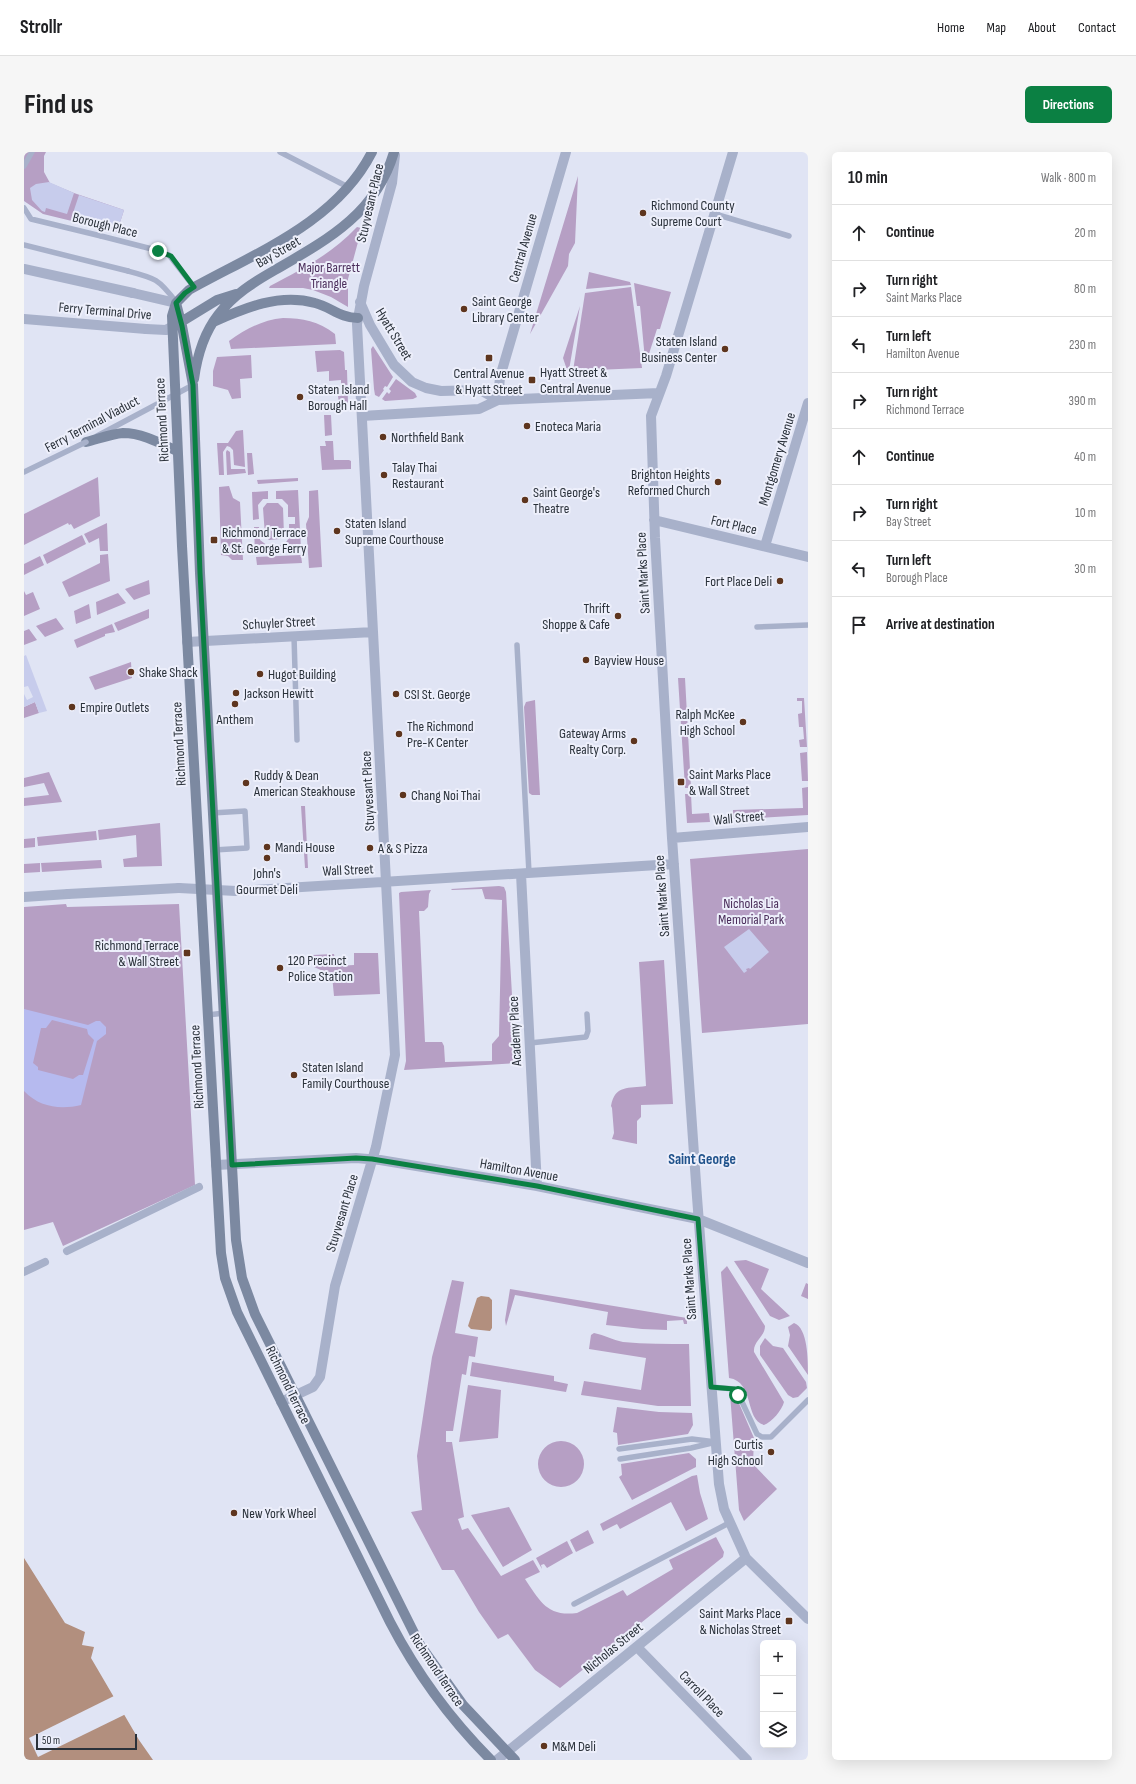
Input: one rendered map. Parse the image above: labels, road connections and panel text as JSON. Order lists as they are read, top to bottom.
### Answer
{
  "streets": {
    "main road": ["Bay Street", "Richmond Terrace"],
    "street": [
      "Stuyvesant Place",
      "Central Avenue",
      "Ferry Terminal Drive",
      "Hyatt Street",
      "Montgomery Avenue",
      "Fort Place",
      "Saint Marks Place",
      "Schuyler Street",
      "Wall Street",
      "Academy Place",
      "Hamilton Avenue",
      "Nicholas Street",
      "Carroll Place"
    ],
    "lane": ["Borough Place", "Ferry Terminal Viaduct"]
  },
  "crossings": [
    ["Stuyvesant Place", "Bay Street"],
    ["Stuyvesant Place", "Hyatt Street"],
    ["Stuyvesant Place", "Richmond Terrace"],
    ["Stuyvesant Place", "Schuyler Street"],
    ["Stuyvesant Place", "Wall Street"],
    ["Stuyvesant Place", "Hamilton Avenue"],
    ["Borough Place", "Bay Street"],
    ["Central Avenue", "Hyatt Street"],
    ["Bay Street", "Ferry Terminal Drive"],
    ["Bay Street", "Richmond Terrace"],
    ["Bay Street", "Ferry Terminal Viaduct"],
    ["Ferry Terminal Drive", "Richmond Terrace"],
    ["Richmond Terrace", "Ferry Terminal Viaduct"],
    ["Richmond Terrace", "Schuyler Street"],
    ["Richmond Terrace", "Wall Street"],
    ["Richmond Terrace", "Hamilton Avenue"],
    ["Richmond Terrace", "Nicholas Street"],
    ["Montgomery Avenue", "Fort Place"],
    ["Fort Place", "Saint Marks Place"],
    ["Saint Marks Place", "Wall Street"],
    ["Saint Marks Place", "Hamilton Avenue"],
    ["Saint Marks Place", "Nicholas Street"],
    ["Wall Street", "Academy Place"],
    ["Academy Place", "Hamilton Avenue"],
    ["Nicholas Street", "Carroll Place"]
  ],
  "districts": ["Saint George"],
  "parks": ["Major Barrett Triangle", "Nicholas Lia Memorial Park"],
  "places": {
    "other": [
      "Richmond County Supreme Court",
      "Saint George Library Center",
      "Staten Island Business Center",
      "Staten Island Borough Hall",
      "Enoteca Maria",
      "Northfield Bank",
      "Talay Thai Restaurant",
      "Brighton Heights Reformed Church",
      "Saint George's Theatre",
      "Staten Island Supreme Courthouse",
      "Fort Place Deli",
      "Thrift Shoppe & Cafe",
      "Bayview House",
      "Shake Shack",
      "Hugot Building",
      "Jackson Hewitt",
      "CSI St. George",
      "Anthem",
      "Empire Outlets",
      "Ralph McKee High School",
      "The Richmond Pre-K Center",
      "Gateway Arms Realty Corp.",
      "Ruddy & Dean American Steakhouse",
      "Chang Noi Thai",
      "Mandi House",
      "A & S Pizza",
      "John's Gourmet Deli",
      "120 Precinct Police Station",
      "Staten Island Family Courthouse",
      "Curtis High School",
      "New York Wheel",
      "M&M Deli"
    ],
    "transit": [
      "Central Avenue & Hyatt Street",
      "Hyatt Street & Central Avenue",
      "Richmond Terrace & St. George Ferry",
      "Saint Marks Place & Wall Street",
      "Richmond Terrace & Wall Street",
      "Saint Marks Place & Nicholas Street"
    ]
  },
  "scale_bar": "50 m",
  "page": {
    "header": "Strollr",
    "nav": [
      "Home",
      "Map",
      "About",
      "Contact"
    ],
    "buttons": "Directions",
    "title": "Find us",
    "heading": ["10 min", "Walk · 800 m"],
    "list": [
      ["Continue", "20 m"],
      ["Turn right", "Saint Marks Place", "80 m"],
      ["Turn left", "Hamilton Avenue", "230 m"],
      ["Turn right", "Richmond Terrace", "390 m"],
      ["Continue", "40 m"],
      ["Turn right", "Bay Street", "10 m"],
      ["Turn left", "Borough Place", "30 m"],
      "Arrive at destination"
    ],
    "map_buttons": ["+", "−"],
    "scale": "50 m"
  }
}
